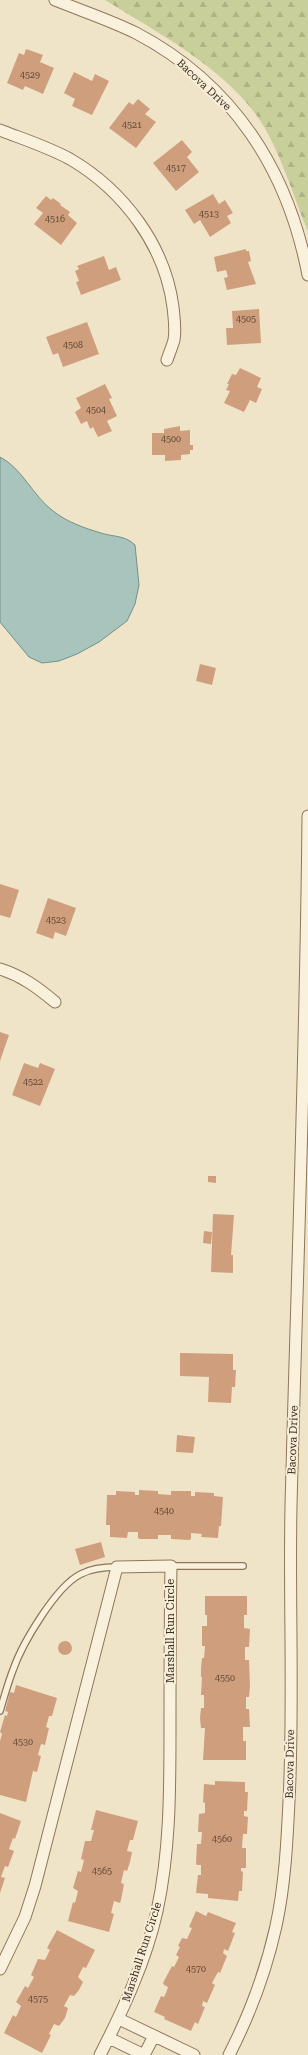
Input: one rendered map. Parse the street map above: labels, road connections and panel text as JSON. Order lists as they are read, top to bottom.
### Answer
{
  "streets": {
    "street": ["Bacova Drive", "Marshall Run Circle"]
  },
  "house_numbers": [
    "4529",
    "4521",
    "4517",
    "4513",
    "4516",
    "4505",
    "4508",
    "4504",
    "4500",
    "4523",
    "4522",
    "4540",
    "4550",
    "4530",
    "4560",
    "4565",
    "4570",
    "4575"
  ]
}
